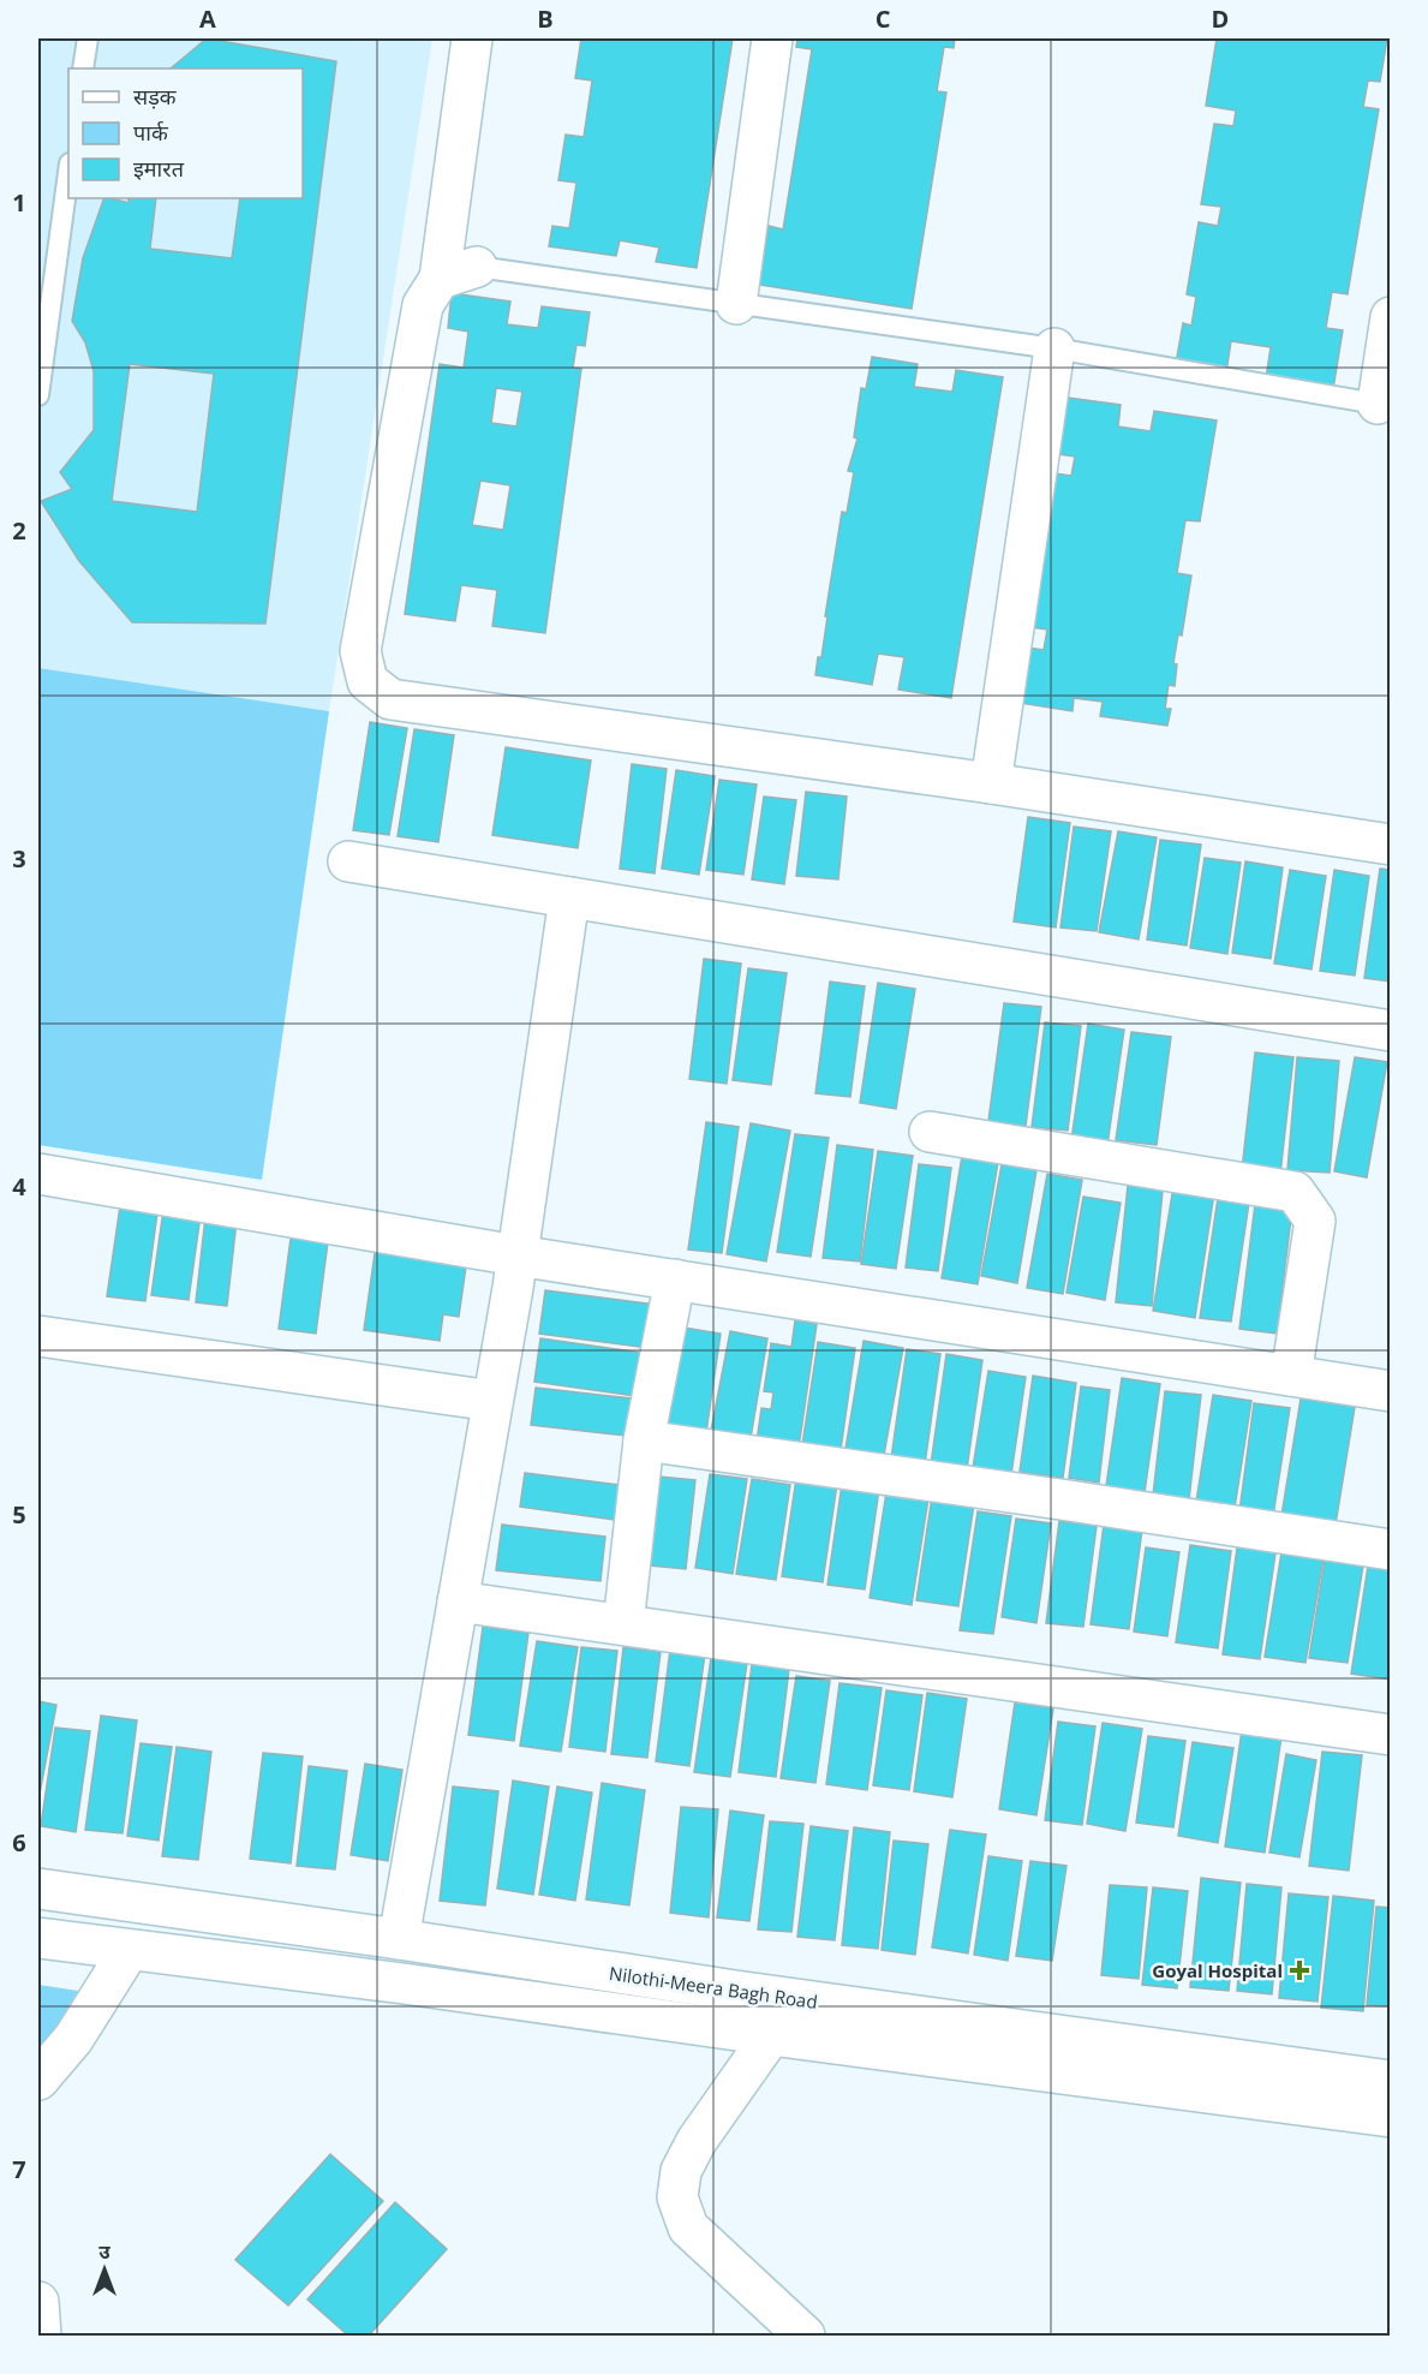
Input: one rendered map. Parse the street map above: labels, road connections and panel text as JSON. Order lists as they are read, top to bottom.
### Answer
{
  "streets": {
    "street": ["Nilothi-Meera Bagh Road"]
  },
  "places": {
    "health": ["Goyal Hospital"]
  },
  "legend": ["सड़क", "पार्क", "इमारत"],
  "north": "top",
  "grid": {
    "columns": [
      "A",
      "B",
      "C",
      "D"
    ],
    "rows": [
      "1",
      "2",
      "3",
      "4",
      "5",
      "6",
      "7"
    ]
  }
}
